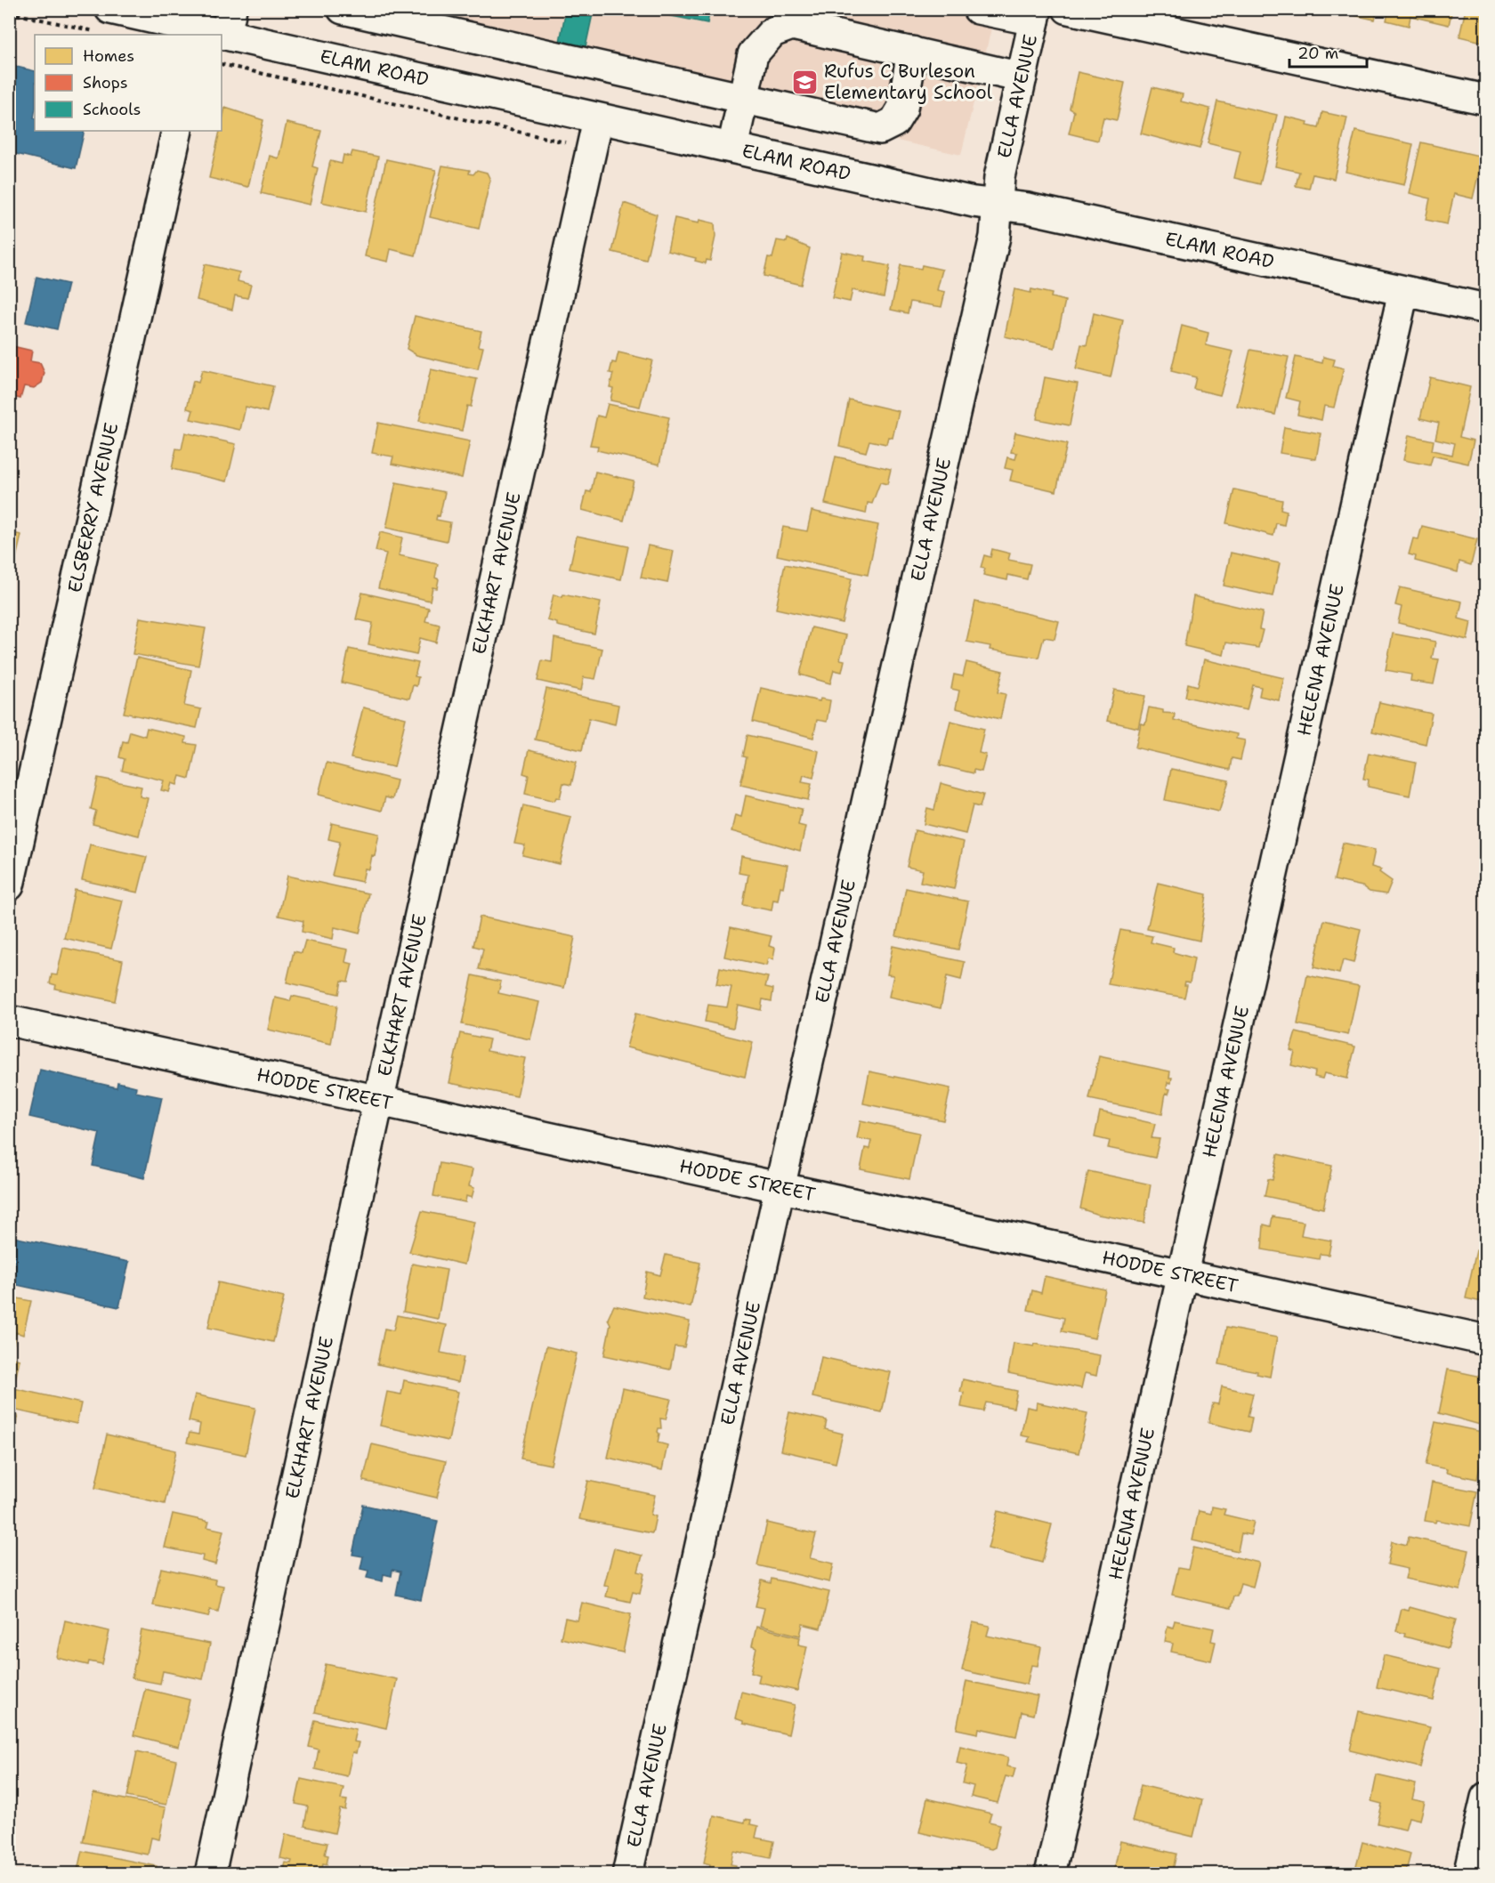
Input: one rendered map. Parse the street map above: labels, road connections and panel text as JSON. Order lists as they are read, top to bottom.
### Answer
{
  "streets": {
    "street": [
      "ELAM ROAD",
      "ELLA AVENUE",
      "ELSBERRY AVENUE",
      "ELKHART AVENUE",
      "HELENA AVENUE",
      "HODDE STREET"
    ]
  },
  "crossings": [
    ["ELAM ROAD", "ELLA AVENUE"],
    ["ELAM ROAD", "ELKHART AVENUE"],
    ["ELAM ROAD", "HELENA AVENUE"],
    ["ELLA AVENUE", "HODDE STREET"],
    ["ELKHART AVENUE", "HODDE STREET"],
    ["HELENA AVENUE", "HODDE STREET"]
  ],
  "places": {
    "school or university": ["Rufus C Burleson Elementary School"]
  },
  "legend": ["Homes", "Shops", "Schools"],
  "scale_bar": "20 m"
}
